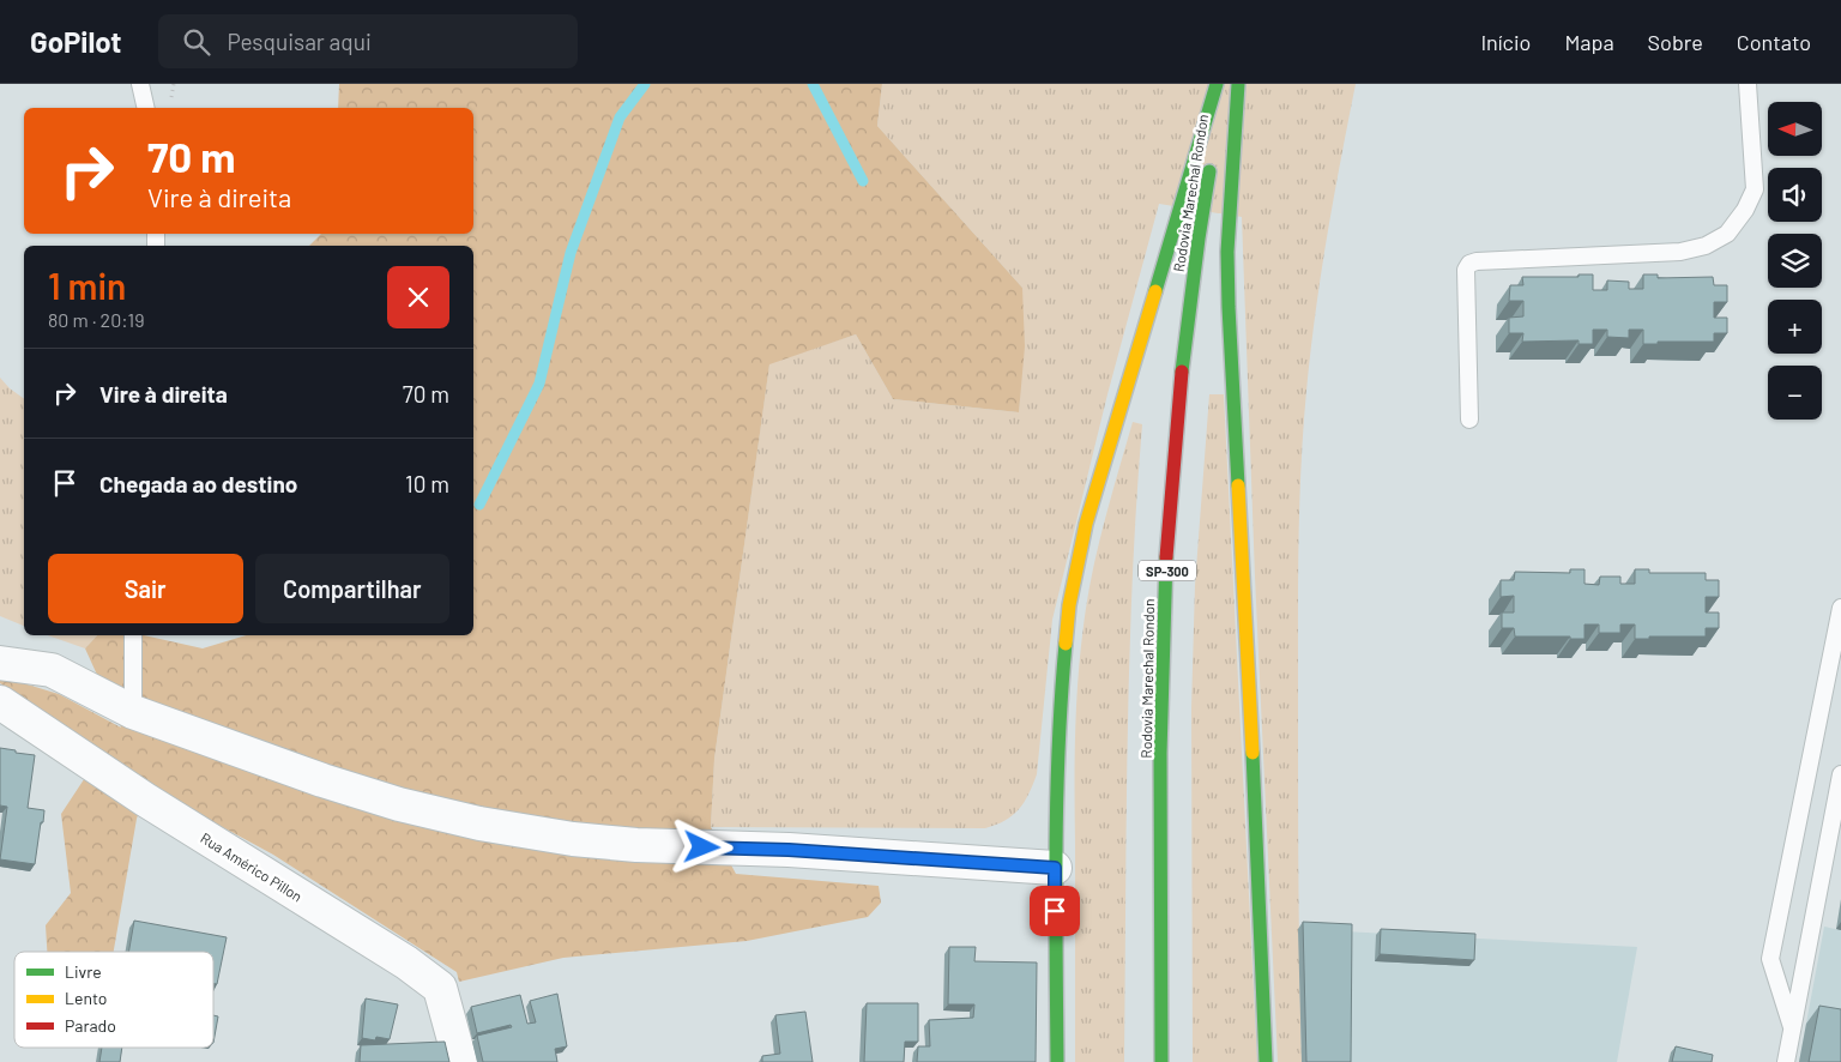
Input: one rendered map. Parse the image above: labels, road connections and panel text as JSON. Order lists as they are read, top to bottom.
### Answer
{
  "streets": {
    "main road": ["Rodovia Marechal Rondon", "SP-300"],
    "street": ["Rua Américo Pillon"]
  },
  "legend": ["Livre", "Lento", "Parado"],
  "north": "left",
  "page": {
    "header": "GoPilot",
    "search": "Pesquisar aqui",
    "nav": [
      "Início",
      "Mapa",
      "Sobre",
      "Contato"
    ],
    "map_buttons": ["+", "−"],
    "turn": ["70 m", "Vire à direita"],
    "heading": ["1 min", "80 m · 20:19"],
    "list": [
      {
        "name": "Vire à direita",
        "value": "70 m"
      },
      {
        "name": "Chegada ao destino",
        "value": "10 m"
      }
    ],
    "buttons": ["Sair", "Compartilhar"]
  }
}
